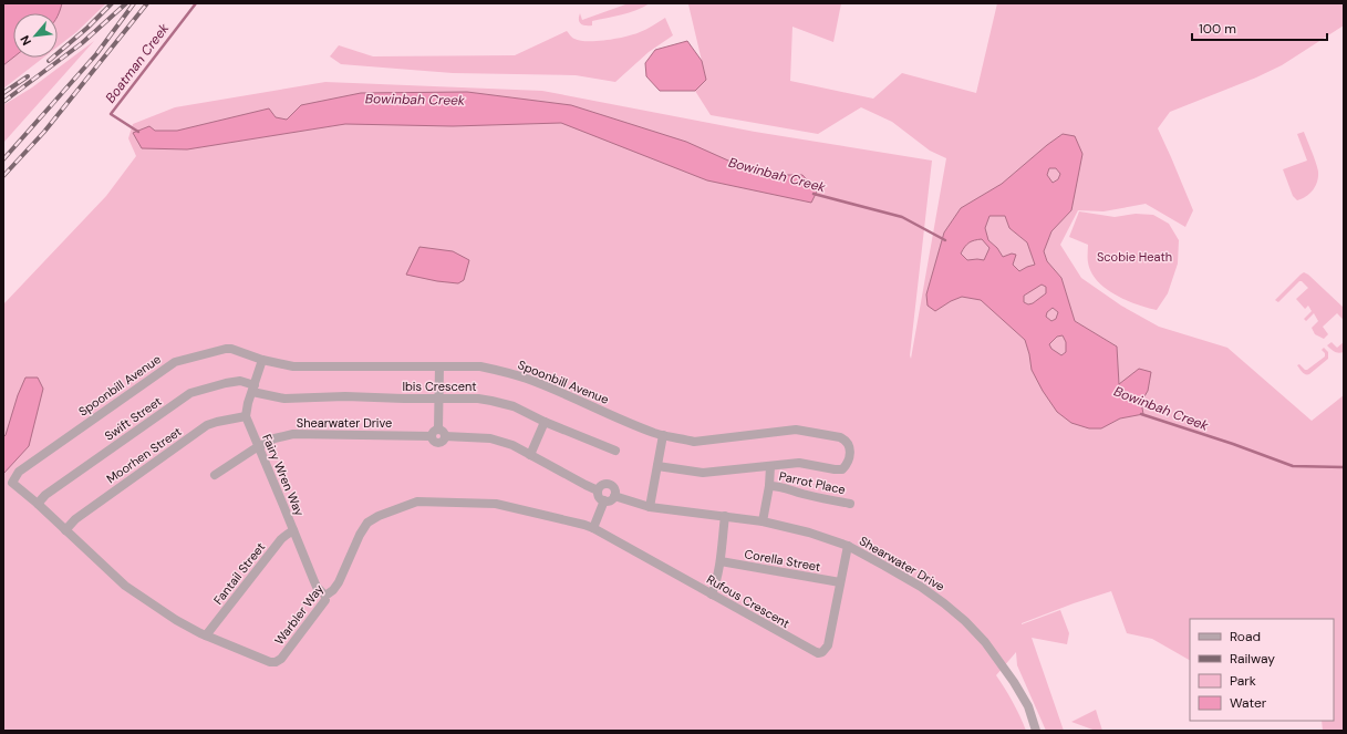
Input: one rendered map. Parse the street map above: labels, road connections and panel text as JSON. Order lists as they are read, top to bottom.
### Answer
{
  "streets": {
    "street": [
      "Spoonbill Avenue",
      "Ibis Crescent",
      "Swift Street",
      "Shearwater Drive",
      "Moorhen Street",
      "Fairy Wren Way",
      "Parrot Place",
      "Corella Street",
      "Fantail Street",
      "Rufous Crescent",
      "Warbler Way"
    ]
  },
  "crossings": [
    ["Spoonbill Avenue", "Warbler Way"],
    ["Ibis Crescent", "Swift Street"],
    ["Swift Street", "Warbler Way"],
    ["Shearwater Drive", "Fairy Wren Way"],
    ["Shearwater Drive", "Rufous Crescent"],
    ["Moorhen Street", "Fairy Wren Way"],
    ["Moorhen Street", "Warbler Way"],
    ["Fairy Wren Way", "Fantail Street"],
    ["Fairy Wren Way", "Warbler Way"],
    ["Corella Street", "Rufous Crescent"],
    ["Fantail Street", "Warbler Way"],
    ["Rufous Crescent", "Warbler Way"]
  ],
  "water": ["Boatman Creek", "Bowinbah Creek"],
  "parks": ["Scobie Heath"],
  "legend": [
    "Road",
    "Railway",
    "Park",
    "Water"
  ],
  "scale_bar": "100 m",
  "north": "bottom left"
}
